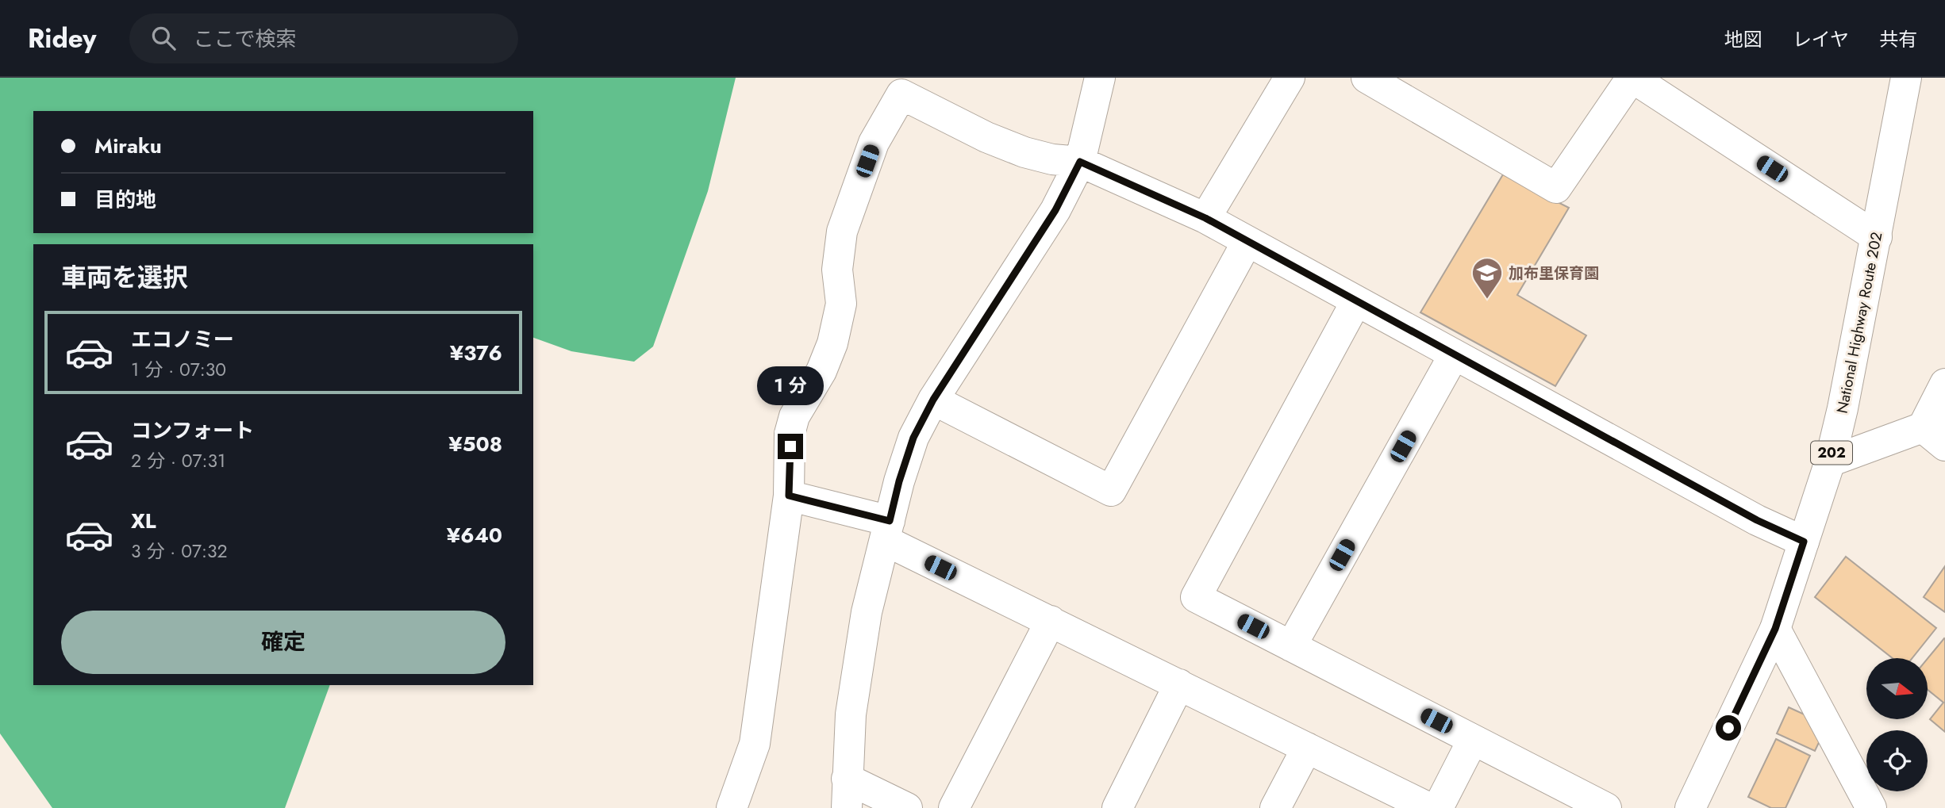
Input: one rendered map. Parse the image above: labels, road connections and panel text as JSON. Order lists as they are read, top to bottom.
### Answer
{
  "streets": {
    "main road": ["National Highway Route 202", "202"]
  },
  "places": {
    "school or university": ["加布里保育園"]
  },
  "north": "right",
  "page": {
    "header": "Ridey",
    "search": "ここで検索",
    "nav": ["地図", "レイヤ", "共有"],
    "banner": ["Miraku", "目的地"],
    "heading": "車両を選択",
    "list": [
      {
        "name": "エコノミー",
        "note": "1 分 · 07:30",
        "value": "¥376"
      },
      {
        "name": "コンフォート",
        "note": "2 分 · 07:31",
        "value": "¥508"
      },
      {
        "name": "XL",
        "note": "3 分 · 07:32",
        "value": "¥640"
      }
    ],
    "bubble": "1 分",
    "buttons": "確定"
  }
}
